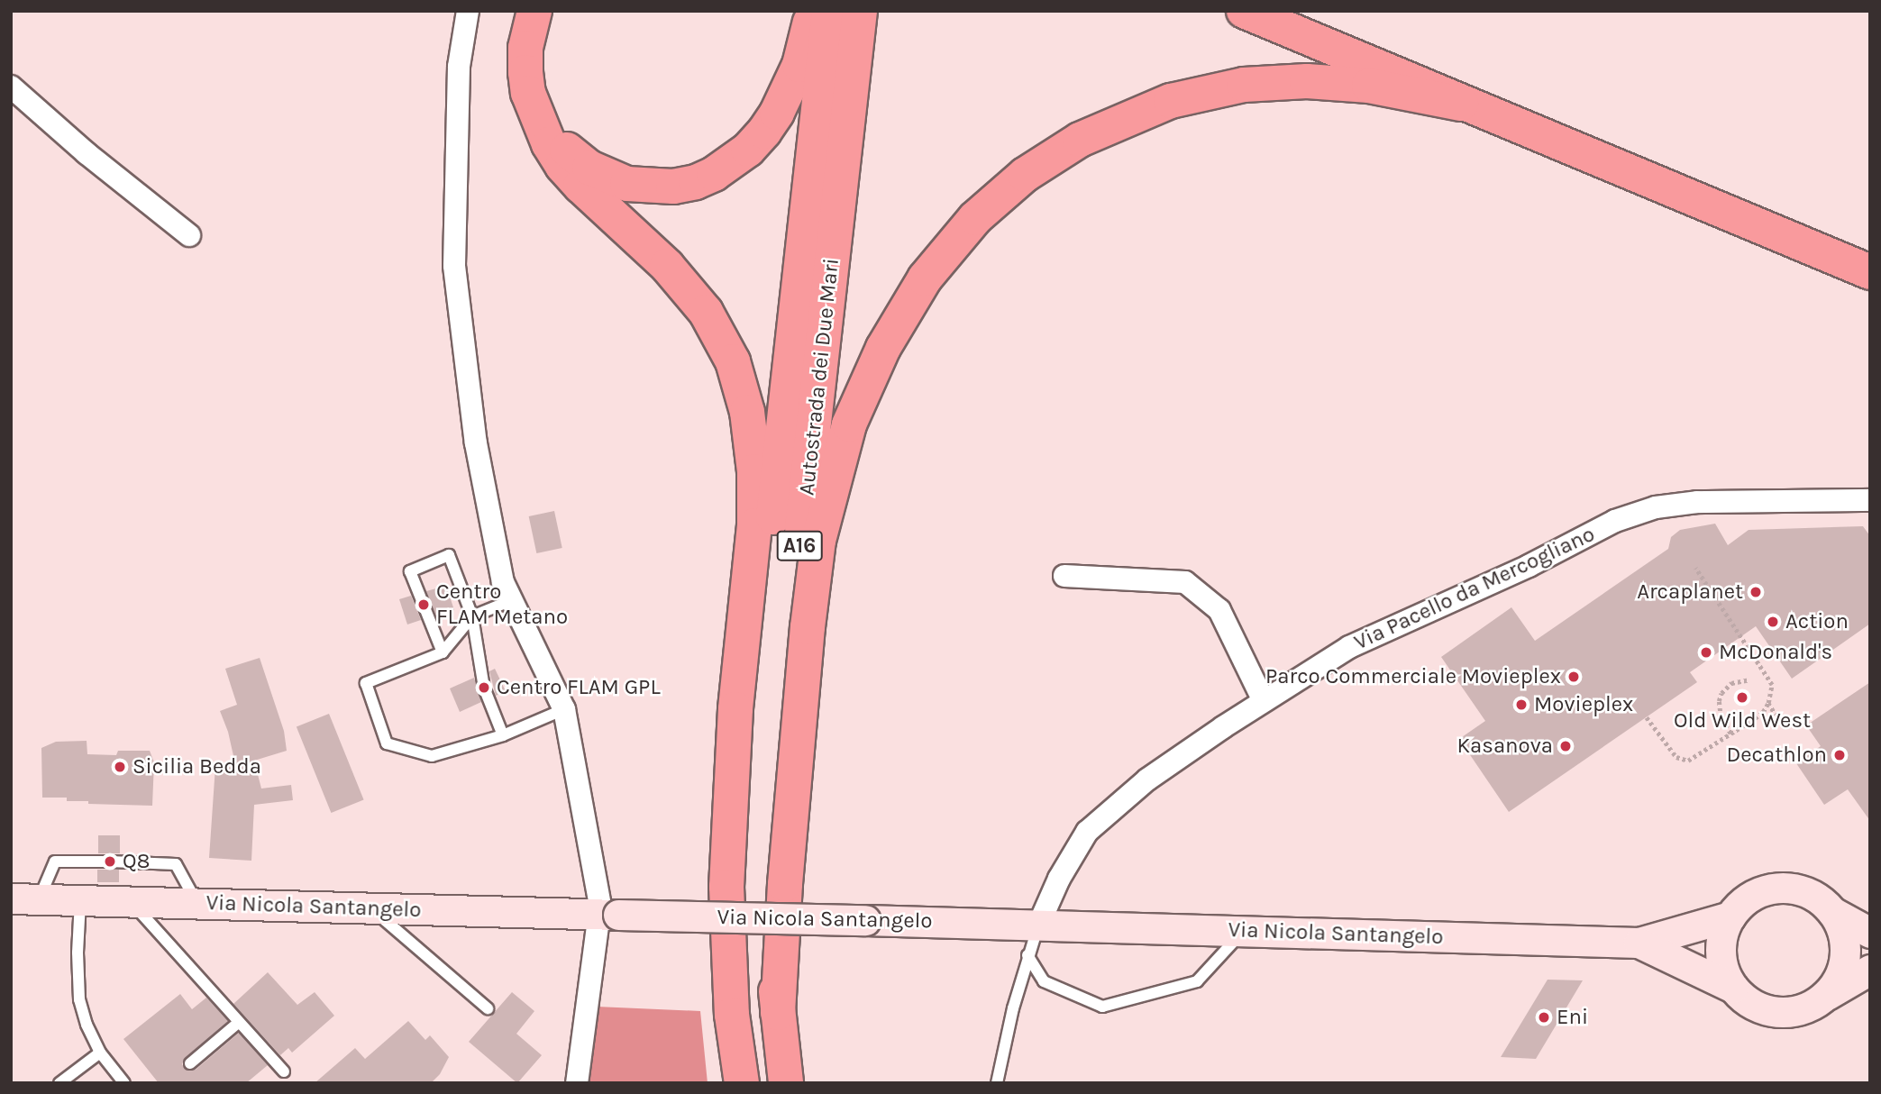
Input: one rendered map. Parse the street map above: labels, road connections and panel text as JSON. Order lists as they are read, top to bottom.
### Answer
{
  "streets": {
    "highway": ["Autostrada dei Due Mari", "A16"],
    "main road": ["Via Nicola Santangelo"],
    "street": ["Via Pacello da Mercogliano"]
  },
  "crossings": [
    ["Via Pacello da Mercogliano", "Via Nicola Santangelo"]
  ],
  "places": [
    "Arcaplanet",
    "Centro FLAM Metano",
    "Action",
    "McDonald's",
    "Parco Commerciale Movieplex",
    "Centro FLAM GPL",
    "Old Wild West",
    "Movieplex",
    "Kasanova",
    "Decathlon",
    "Sicilia Bedda",
    "Q8",
    "Eni"
  ]
}
